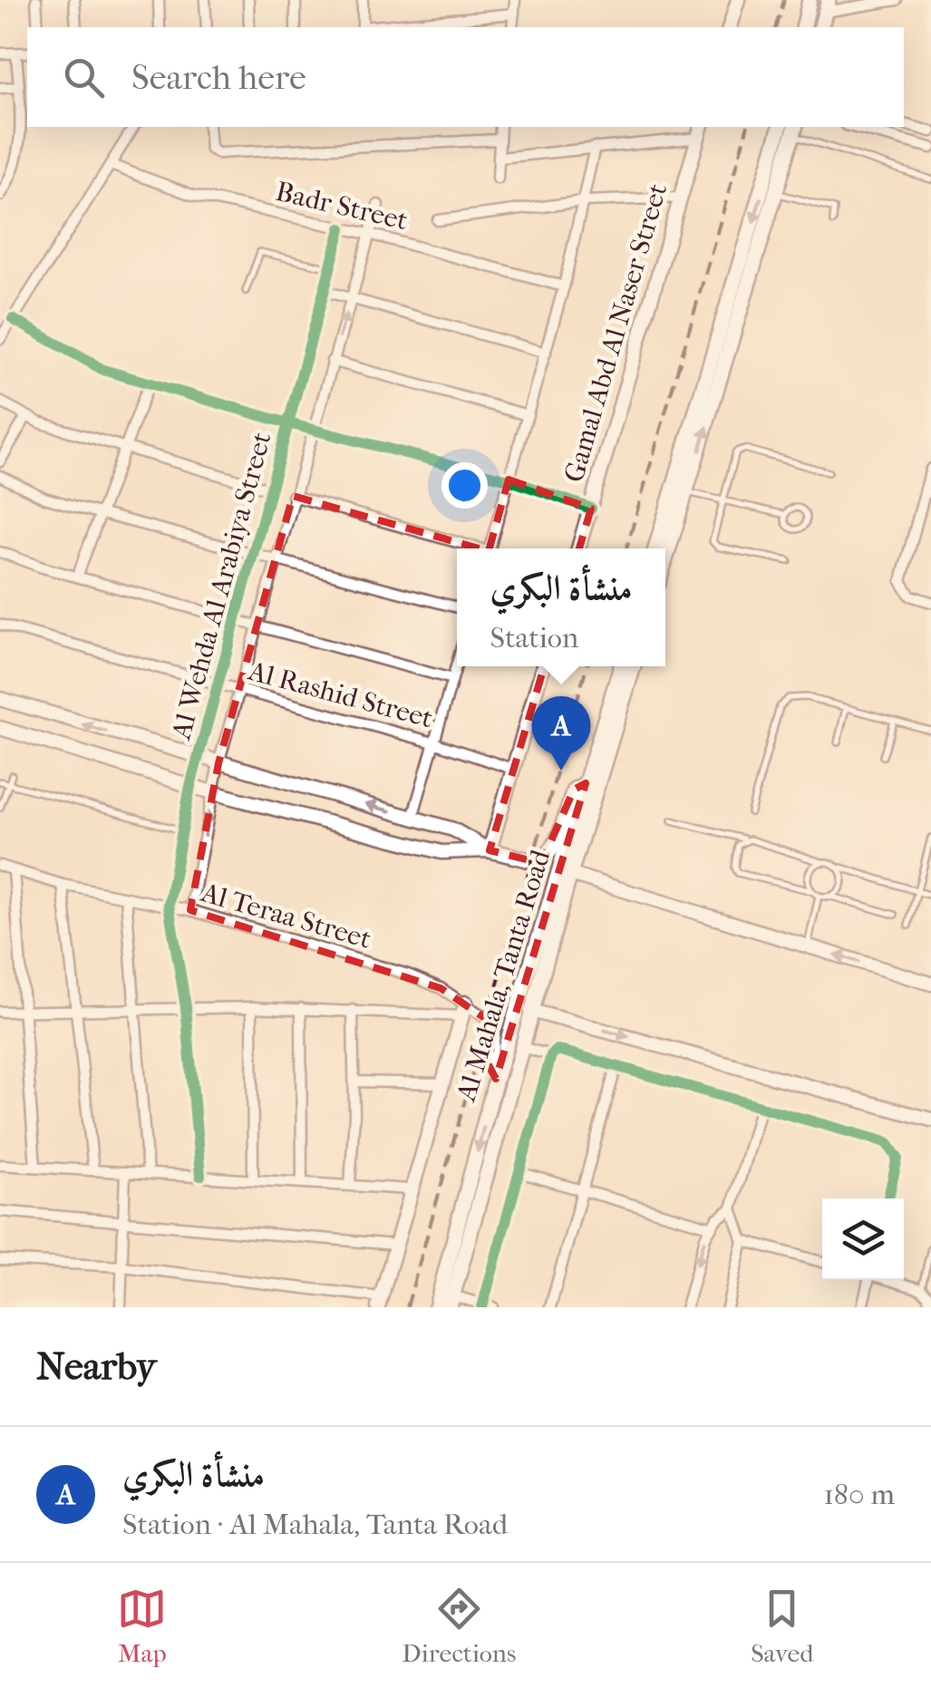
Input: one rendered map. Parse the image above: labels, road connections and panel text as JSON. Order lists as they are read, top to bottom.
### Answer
{
  "streets": {
    "main road": ["Al Mahala, Tanta Road"],
    "street": [
      "Badr Street",
      "Gamal Abd Al Naser Street",
      "Al Wehda Al Arabiya Street",
      "Al Rashid Street",
      "Al Teraa Street"
    ]
  },
  "crossings": [
    ["Badr Street", "Al Wehda Al Arabiya Street"],
    ["Al Wehda Al Arabiya Street", "Al Rashid Street"],
    ["Al Wehda Al Arabiya Street", "Al Teraa Street"],
    ["Al Teraa Street", "Al Mahala, Tanta Road"]
  ],
  "page": {
    "search": "Search here",
    "popup": ["منشأة البكري", "Station"],
    "pins": "A",
    "heading": "Nearby",
    "list": [
      {
        "mark": "A",
        "name": "منشأة البكري",
        "note": "Station · Al Mahala, Tanta Road",
        "value": "180 m"
      }
    ],
    "nav": ["Map", "Directions", "Saved"]
  }
}
